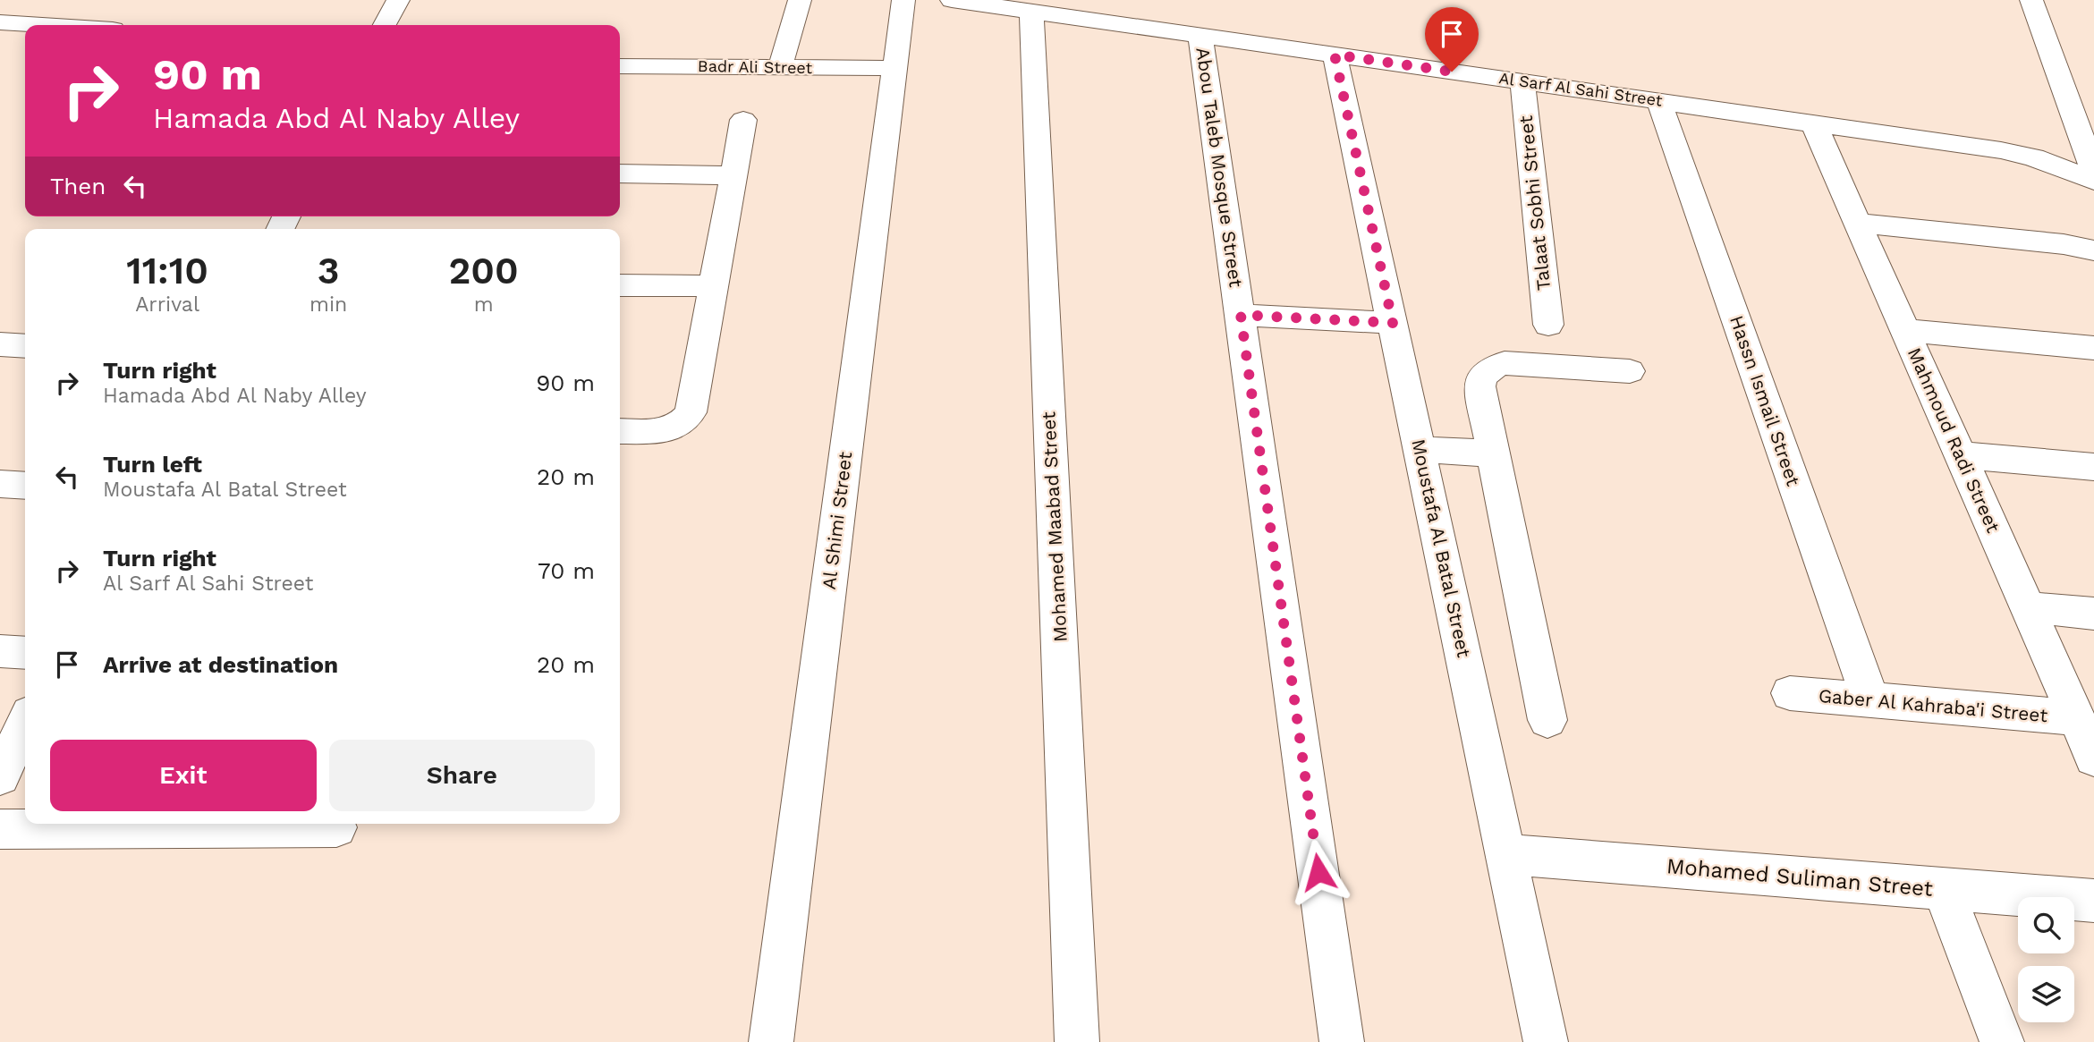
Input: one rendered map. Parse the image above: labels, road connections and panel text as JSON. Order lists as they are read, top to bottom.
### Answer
{
  "streets": {
    "street": [
      "Badr Ali Street",
      "Al Sarf Al Sahi Street",
      "Abou Taleb Mosque Street",
      "Talaat Sobhi Street",
      "Hassn Ismail Street",
      "Mahmoud Radi Street",
      "Al Shimi Street",
      "Mohamed Maabad Street",
      "Moustafa Al Batal Street",
      "Gaber Al Kahraba'i Street",
      "Mohamed Suliman Street"
    ]
  },
  "crossings": [
    ["Badr Ali Street", "Al Shimi Street"],
    ["Al Sarf Al Sahi Street", "Abou Taleb Mosque Street"],
    ["Al Sarf Al Sahi Street", "Talaat Sobhi Street"],
    ["Al Sarf Al Sahi Street", "Hassn Ismail Street"],
    ["Al Sarf Al Sahi Street", "Mahmoud Radi Street"],
    ["Al Sarf Al Sahi Street", "Mohamed Maabad Street"],
    ["Al Sarf Al Sahi Street", "Moustafa Al Batal Street"],
    ["Hassn Ismail Street", "Gaber Al Kahraba'i Street"],
    ["Mahmoud Radi Street", "Gaber Al Kahraba'i Street"],
    ["Moustafa Al Batal Street", "Mohamed Suliman Street"]
  ],
  "page": {
    "turn": ["90 m", "Hamada Abd Al Naby Alley"],
    "then": "Then",
    "eta": [
      "11:10",
      "Arrival",
      "3",
      "min",
      "200",
      "m"
    ],
    "list": [
      {
        "name": "Turn right",
        "note": "Hamada Abd Al Naby Alley",
        "value": "90 m"
      },
      {
        "name": "Turn left",
        "note": "Moustafa Al Batal Street",
        "value": "20 m"
      },
      {
        "name": "Turn right",
        "note": "Al Sarf Al Sahi Street",
        "value": "70 m"
      },
      {
        "name": "Arrive at destination",
        "value": "20 m"
      }
    ],
    "buttons": ["Exit", "Share"]
  }
}
